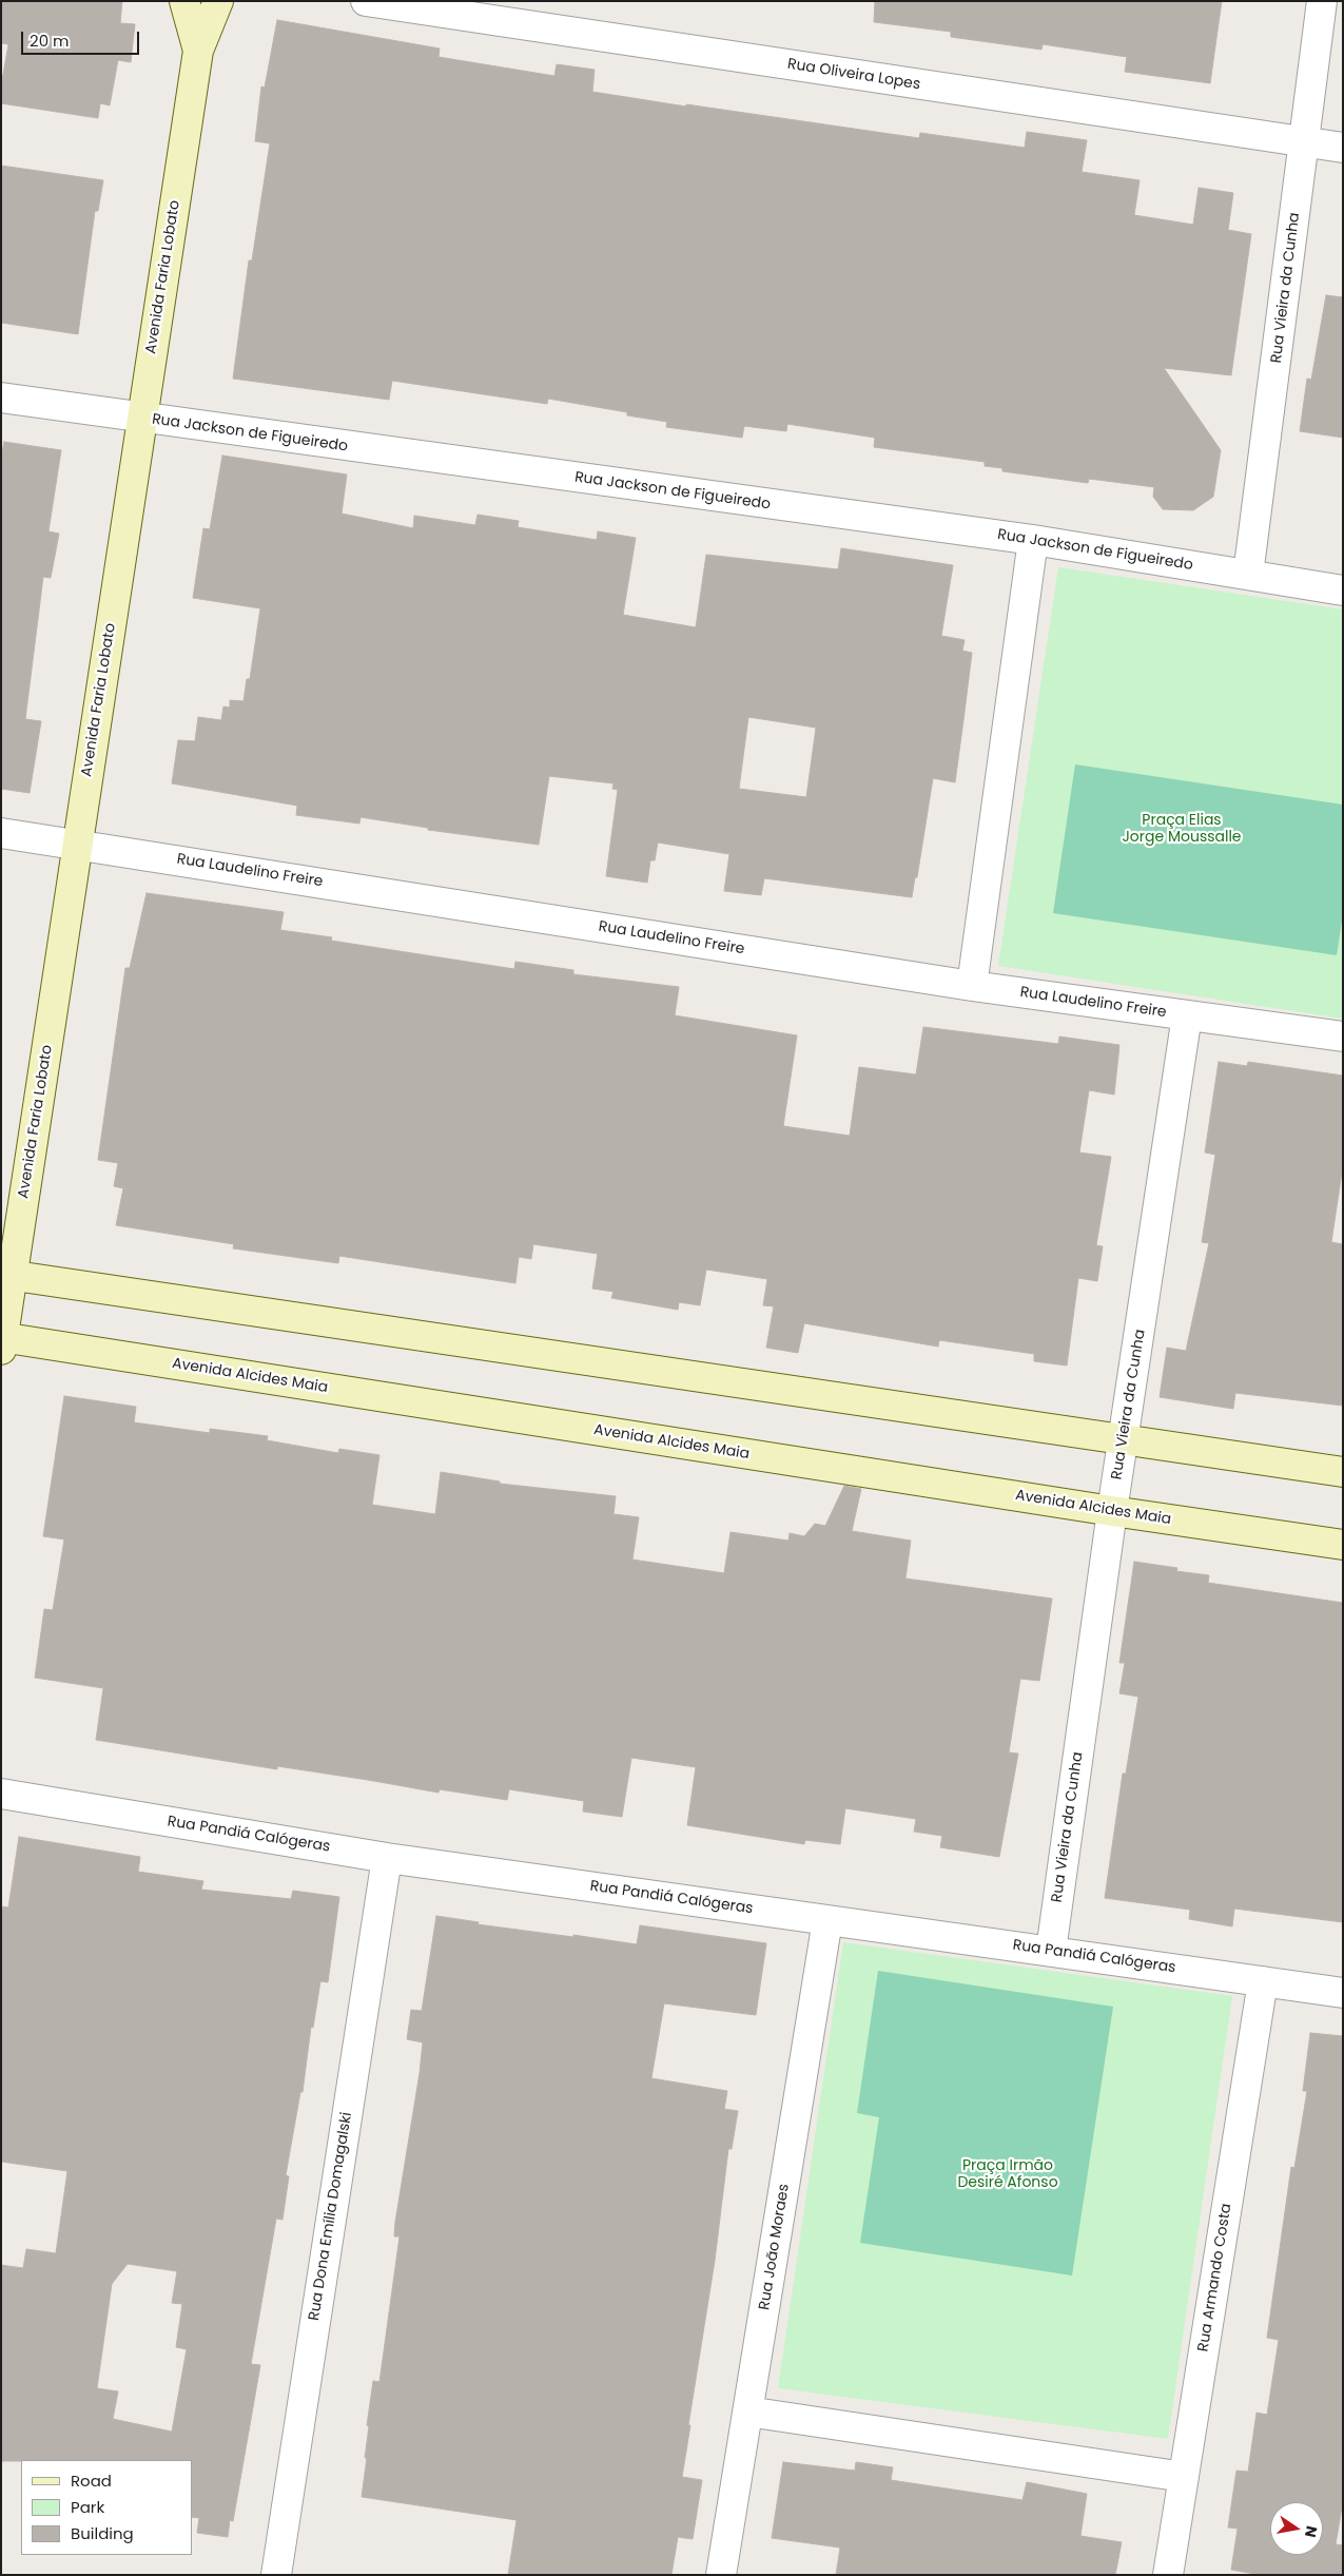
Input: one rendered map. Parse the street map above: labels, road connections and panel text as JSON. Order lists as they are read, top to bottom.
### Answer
{
  "streets": {
    "street": [
      "Rua Oliveira Lopes",
      "Avenida Faria Lobato",
      "Rua Vieira da Cunha",
      "Rua Jackson de Figueiredo",
      "Rua Laudelino Freire",
      "Avenida Alcides Maia",
      "Rua Pandiá Calógeras",
      "Rua Dona Emília Domagalski",
      "Rua João Moraes",
      "Rua Armando Costa"
    ]
  },
  "crossings": [
    ["Rua Oliveira Lopes", "Rua Vieira da Cunha"],
    ["Avenida Faria Lobato", "Rua Jackson de Figueiredo"],
    ["Avenida Faria Lobato", "Rua Laudelino Freire"],
    ["Avenida Faria Lobato", "Avenida Alcides Maia"],
    ["Rua Vieira da Cunha", "Rua Jackson de Figueiredo"],
    ["Rua Vieira da Cunha", "Rua Laudelino Freire"],
    ["Rua Vieira da Cunha", "Avenida Alcides Maia"],
    ["Rua Vieira da Cunha", "Rua Pandiá Calógeras"],
    ["Rua Pandiá Calógeras", "Rua Dona Emília Domagalski"],
    ["Rua Pandiá Calógeras", "Rua João Moraes"],
    ["Rua Pandiá Calógeras", "Rua Armando Costa"]
  ],
  "parks": ["Praça Elias Jorge Moussalle", "Praça Irmão Desiré Afonso"],
  "legend": ["Road", "Park", "Building"],
  "scale_bar": "20 m",
  "north": "right"
}
